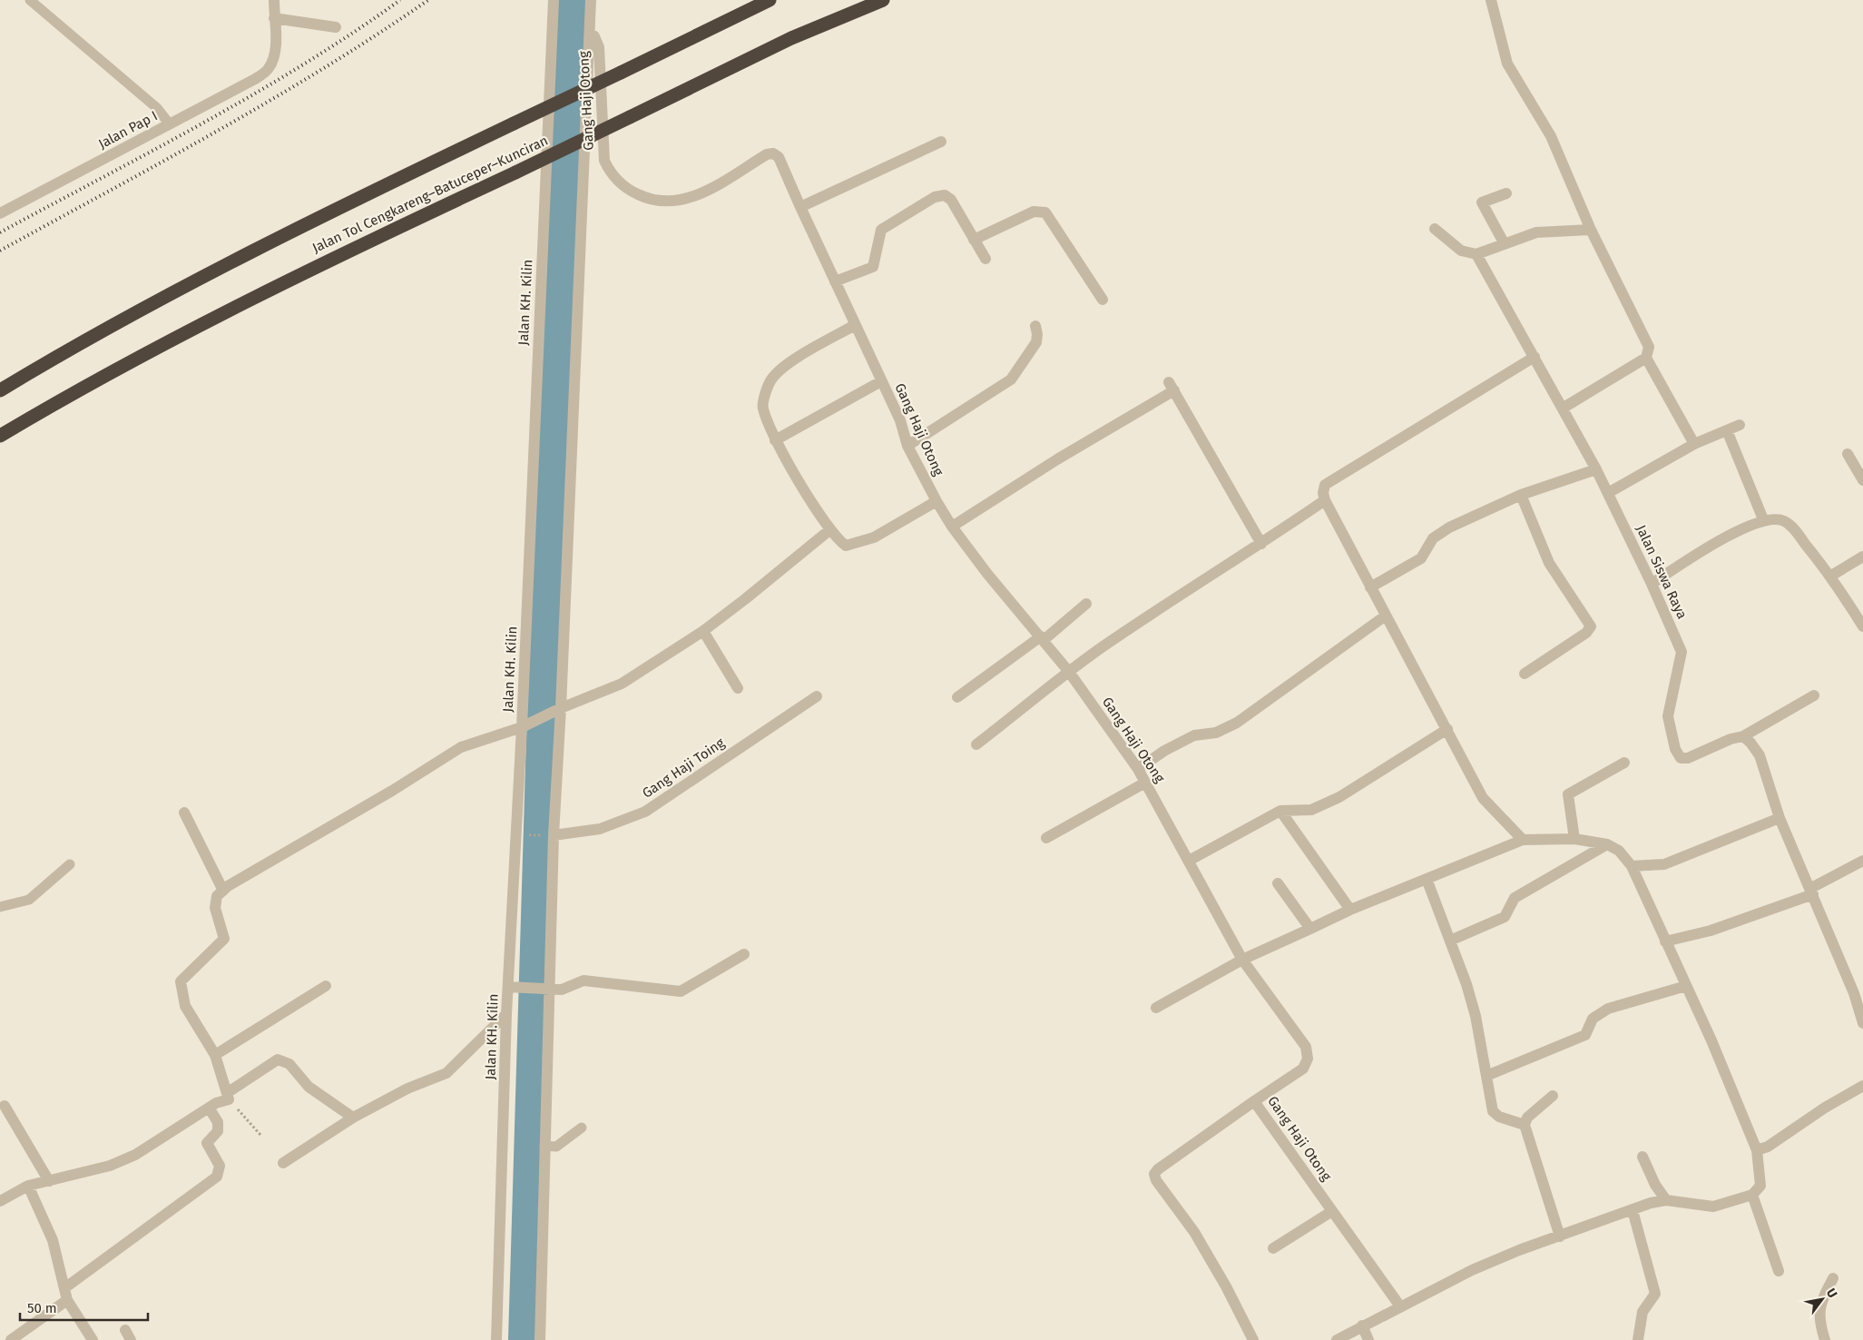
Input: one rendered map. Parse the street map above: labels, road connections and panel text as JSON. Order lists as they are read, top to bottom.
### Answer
{
  "streets": {
    "highway": ["Jalan Tol Cengkareng–Batuceper–Kunciran"],
    "street": [
      "Gang Haji Otong",
      "Jalan Pap I",
      "Jalan KH. Kilin",
      "Jalan Siswa Raya",
      "Gang Haji Toing"
    ]
  },
  "scale_bar": "50 m",
  "north": "top right"
}
